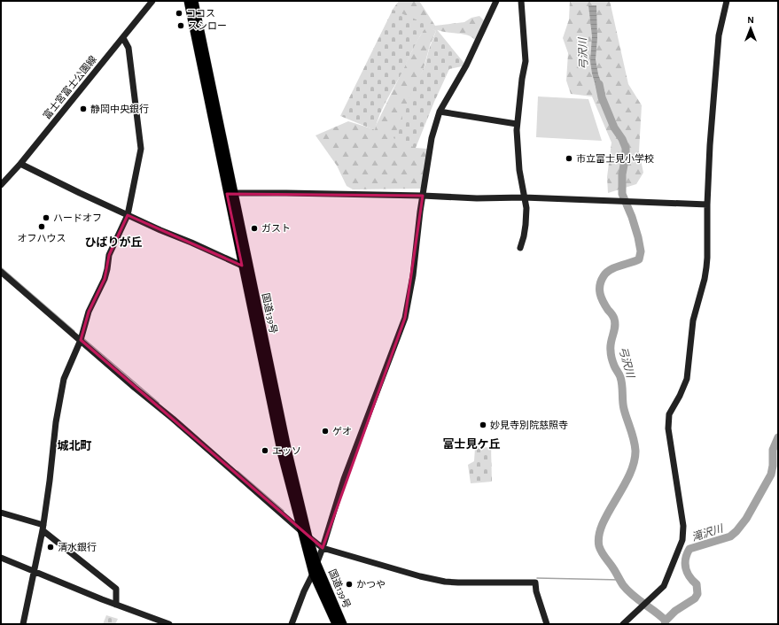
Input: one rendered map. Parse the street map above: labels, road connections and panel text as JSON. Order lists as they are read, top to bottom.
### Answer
{
  "streets": {
    "highway": ["国道139号"],
    "street": ["富士宮富士公園線"]
  },
  "districts": ["ひばりが丘", "富士見ケ丘", "城北町"],
  "water": ["弓沢川", "滝沢川"],
  "places": [
    "ココス",
    "スシロー",
    "静岡中央銀行",
    "市立富士見小学校",
    "ハードオフ",
    "オフハウス",
    "ガスト",
    "妙見寺別院慈照寺",
    "ゲオ",
    "エッソ",
    "清水銀行",
    "かつや"
  ],
  "north": "top"
}
